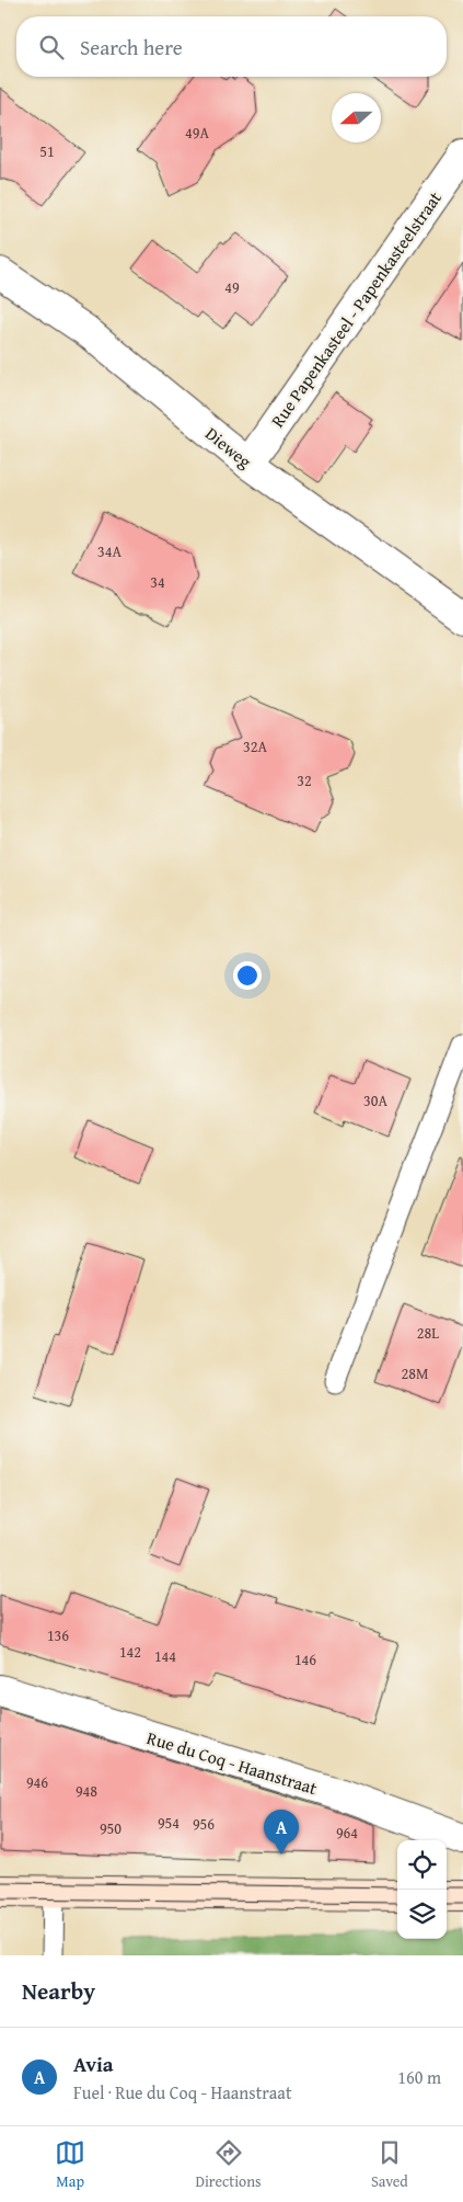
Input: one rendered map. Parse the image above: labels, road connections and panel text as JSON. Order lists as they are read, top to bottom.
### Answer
{
  "streets": {
    "street": ["Rue Papenkasteel - Papenkasteelstraat", "Dieweg", "Rue du Coq - Haanstraat"]
  },
  "crossings": [
    ["Rue Papenkasteel - Papenkasteelstraat", "Dieweg"]
  ],
  "house_numbers": [
    "49A",
    "51",
    "49",
    "34A",
    "34",
    "32A",
    "32",
    "30A",
    "28L",
    "28M",
    "136",
    "142",
    "144",
    "146",
    "946",
    "948",
    "954",
    "956",
    "950",
    "964"
  ],
  "north": "left",
  "page": {
    "search": "Search here",
    "pins": "A",
    "heading": "Nearby",
    "list": [
      {
        "mark": "A",
        "name": "Avia",
        "note": "Fuel · Rue du Coq - Haanstraat",
        "value": "160 m"
      }
    ],
    "nav": ["Map", "Directions", "Saved"]
  }
}
